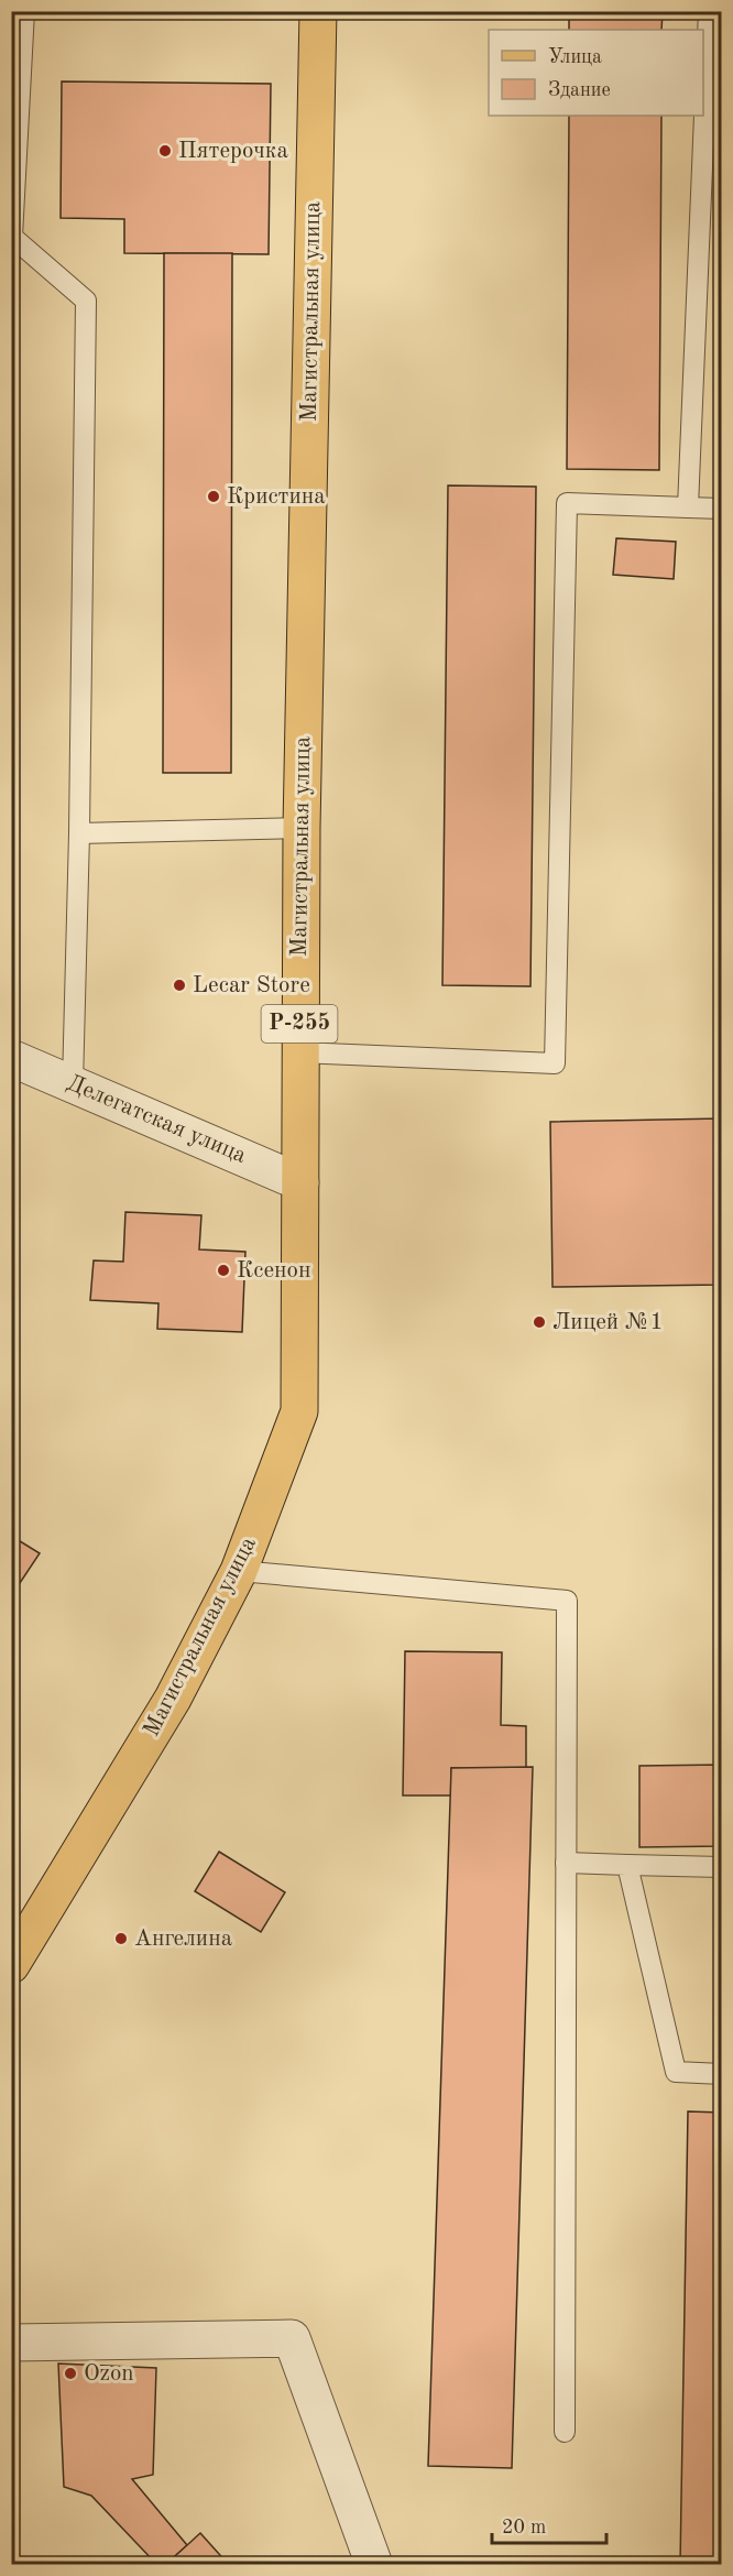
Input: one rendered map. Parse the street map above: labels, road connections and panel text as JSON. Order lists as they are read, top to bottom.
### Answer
{
  "streets": {
    "main road": ["Магистральная улица", "Р-255"],
    "street": ["Делегатская улица"]
  },
  "crossings": [
    ["Магистральная улица", "Делегатская улица"]
  ],
  "places": [
    "Пятерочка",
    "Кристина",
    "Lecar Store",
    "Ксенон",
    "Лицей №1",
    "Ангелина",
    "Ozon"
  ],
  "legend": ["Улица", "Здание"],
  "scale_bar": "20 m"
}
